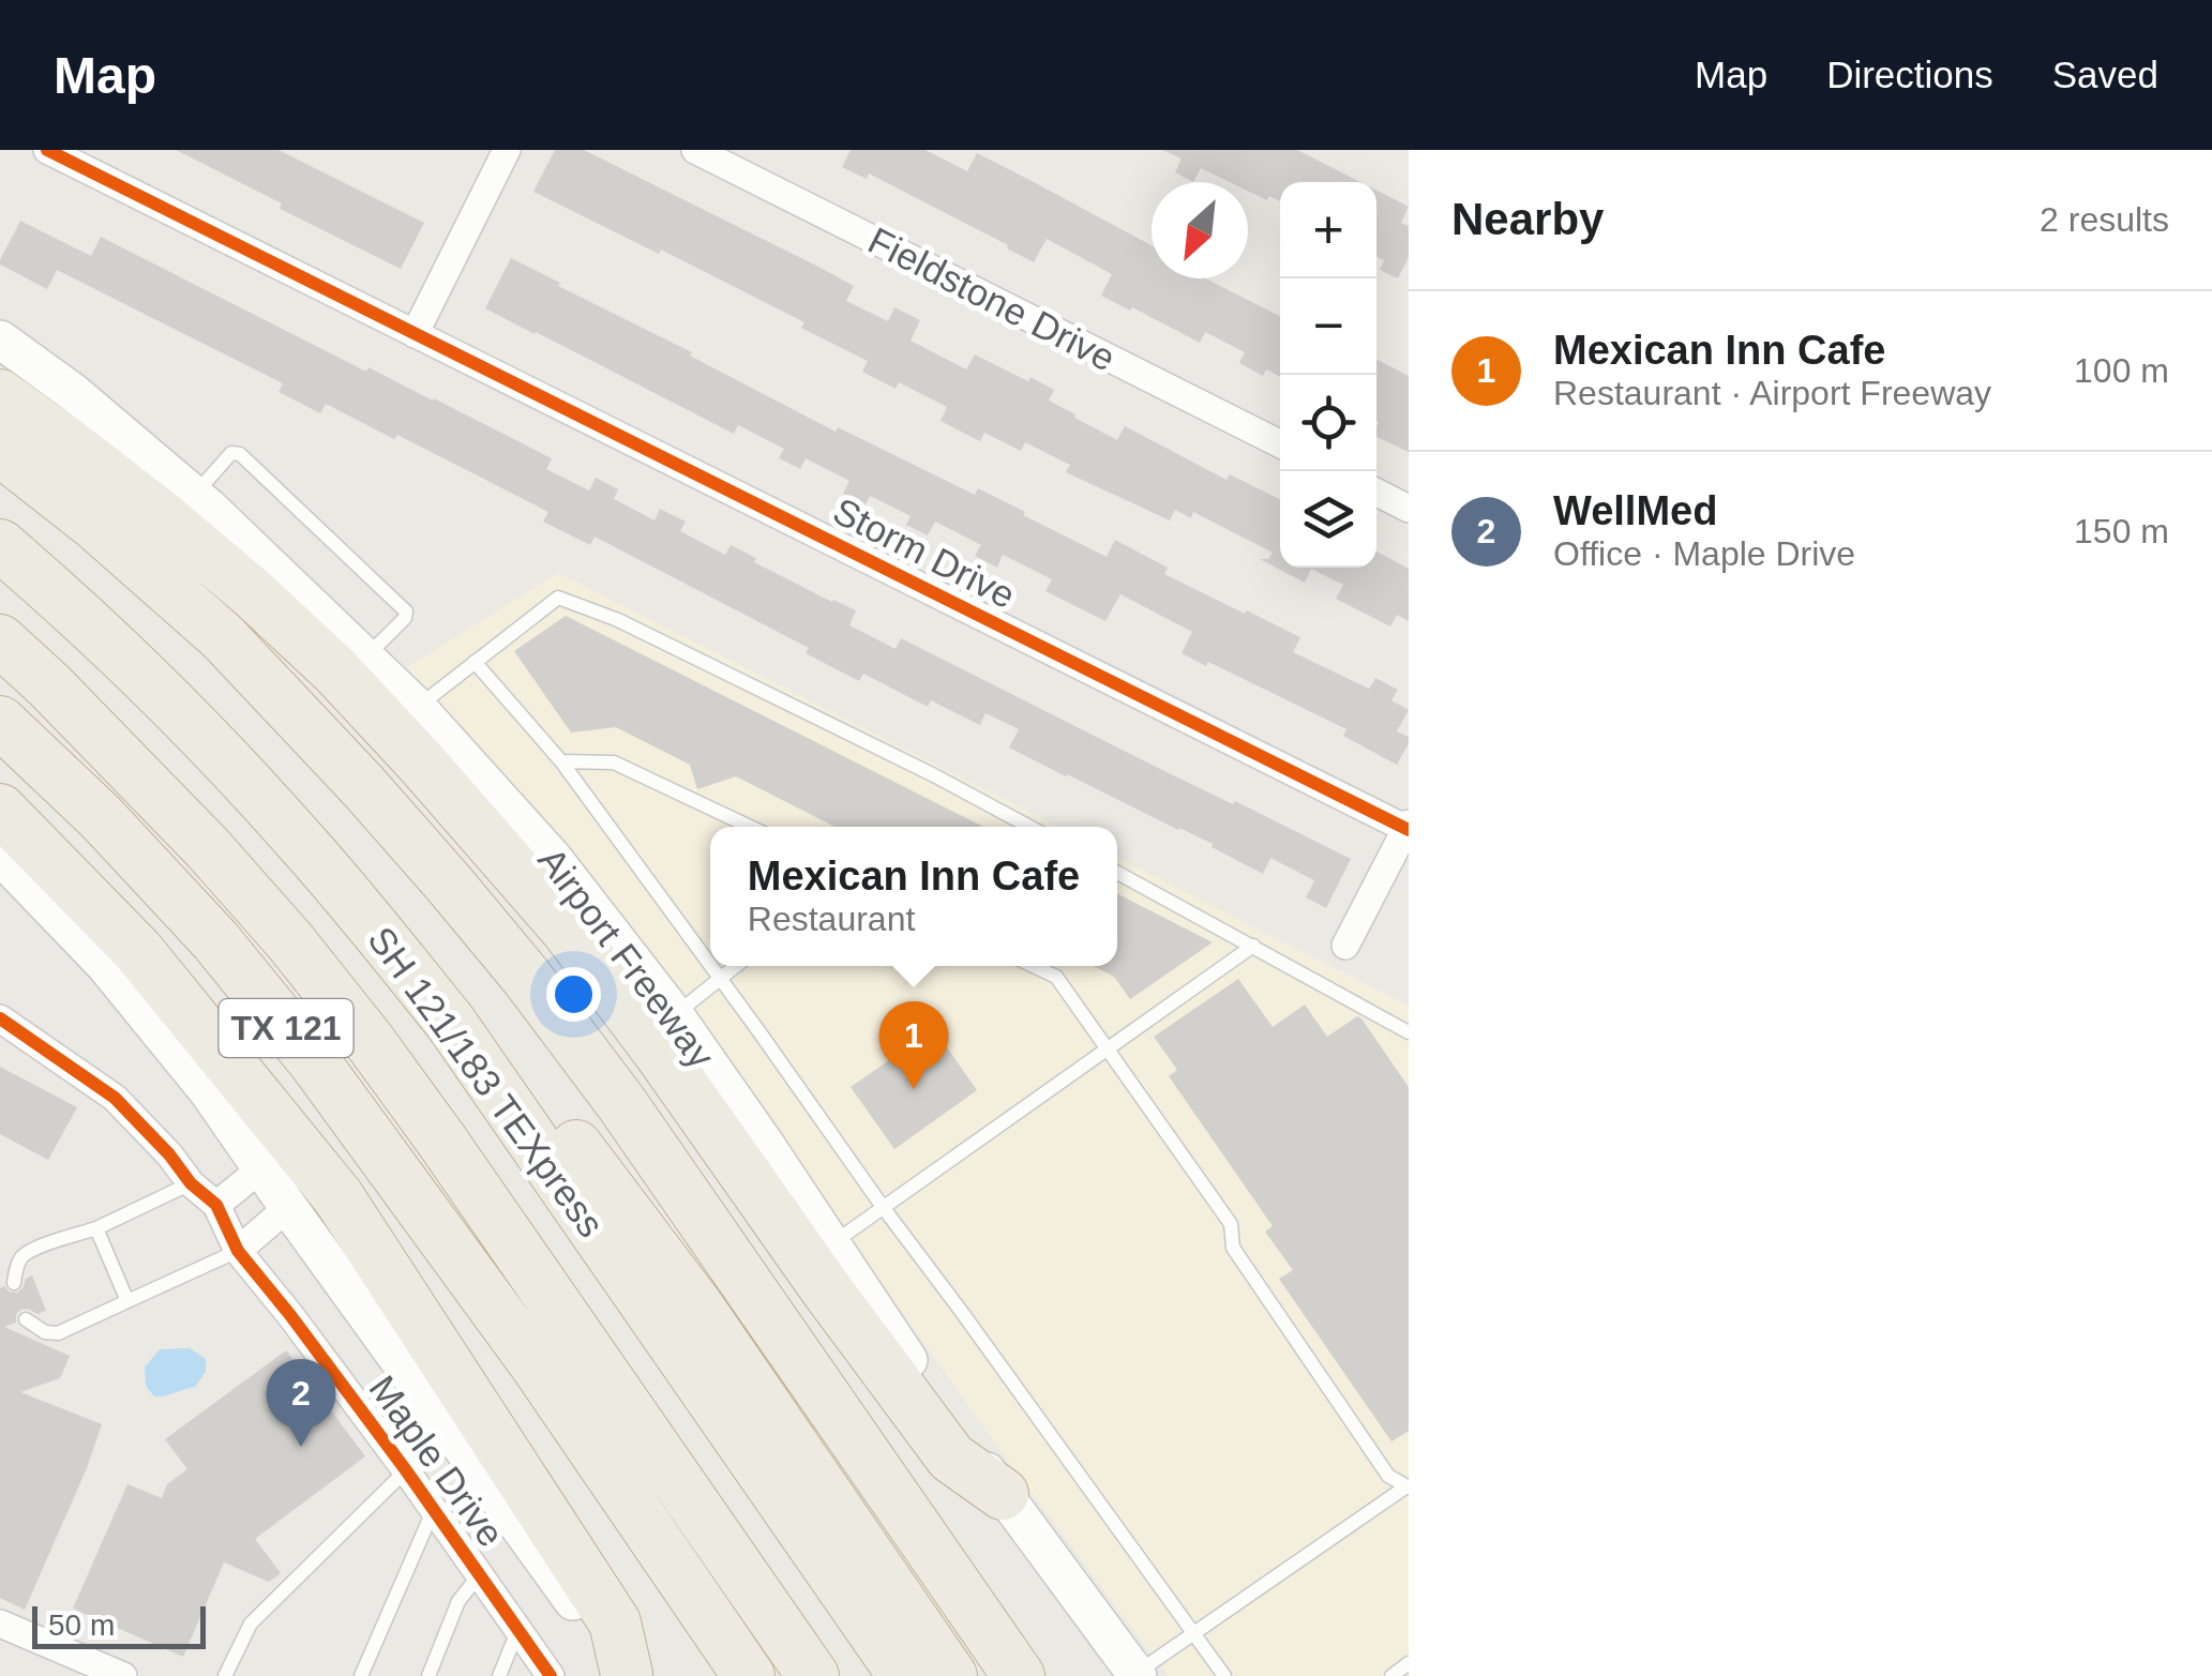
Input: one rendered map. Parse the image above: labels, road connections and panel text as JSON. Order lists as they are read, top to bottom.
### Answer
{
  "streets": {
    "highway": ["TX 121", "SH 121/183 TEXpress"],
    "main road": ["Airport Freeway"],
    "street": ["Fieldstone Drive", "Storm Drive", "Maple Drive"]
  },
  "scale_bar": "50 m",
  "north": "bottom left",
  "page": {
    "header": "Map",
    "nav": ["Map", "Directions", "Saved"],
    "heading": ["Nearby", "2 results"],
    "map_buttons": ["+", "−"],
    "list": [
      {
        "mark": "1",
        "name": "Mexican Inn Cafe",
        "note": "Restaurant · Airport Freeway",
        "value": "100 m"
      },
      {
        "mark": "2",
        "name": "WellMed",
        "note": "Office · Maple Drive",
        "value": "150 m"
      }
    ],
    "popup": ["Mexican Inn Cafe", "Restaurant"],
    "pins": ["1", "2"],
    "scale": "50 m"
  }
}
